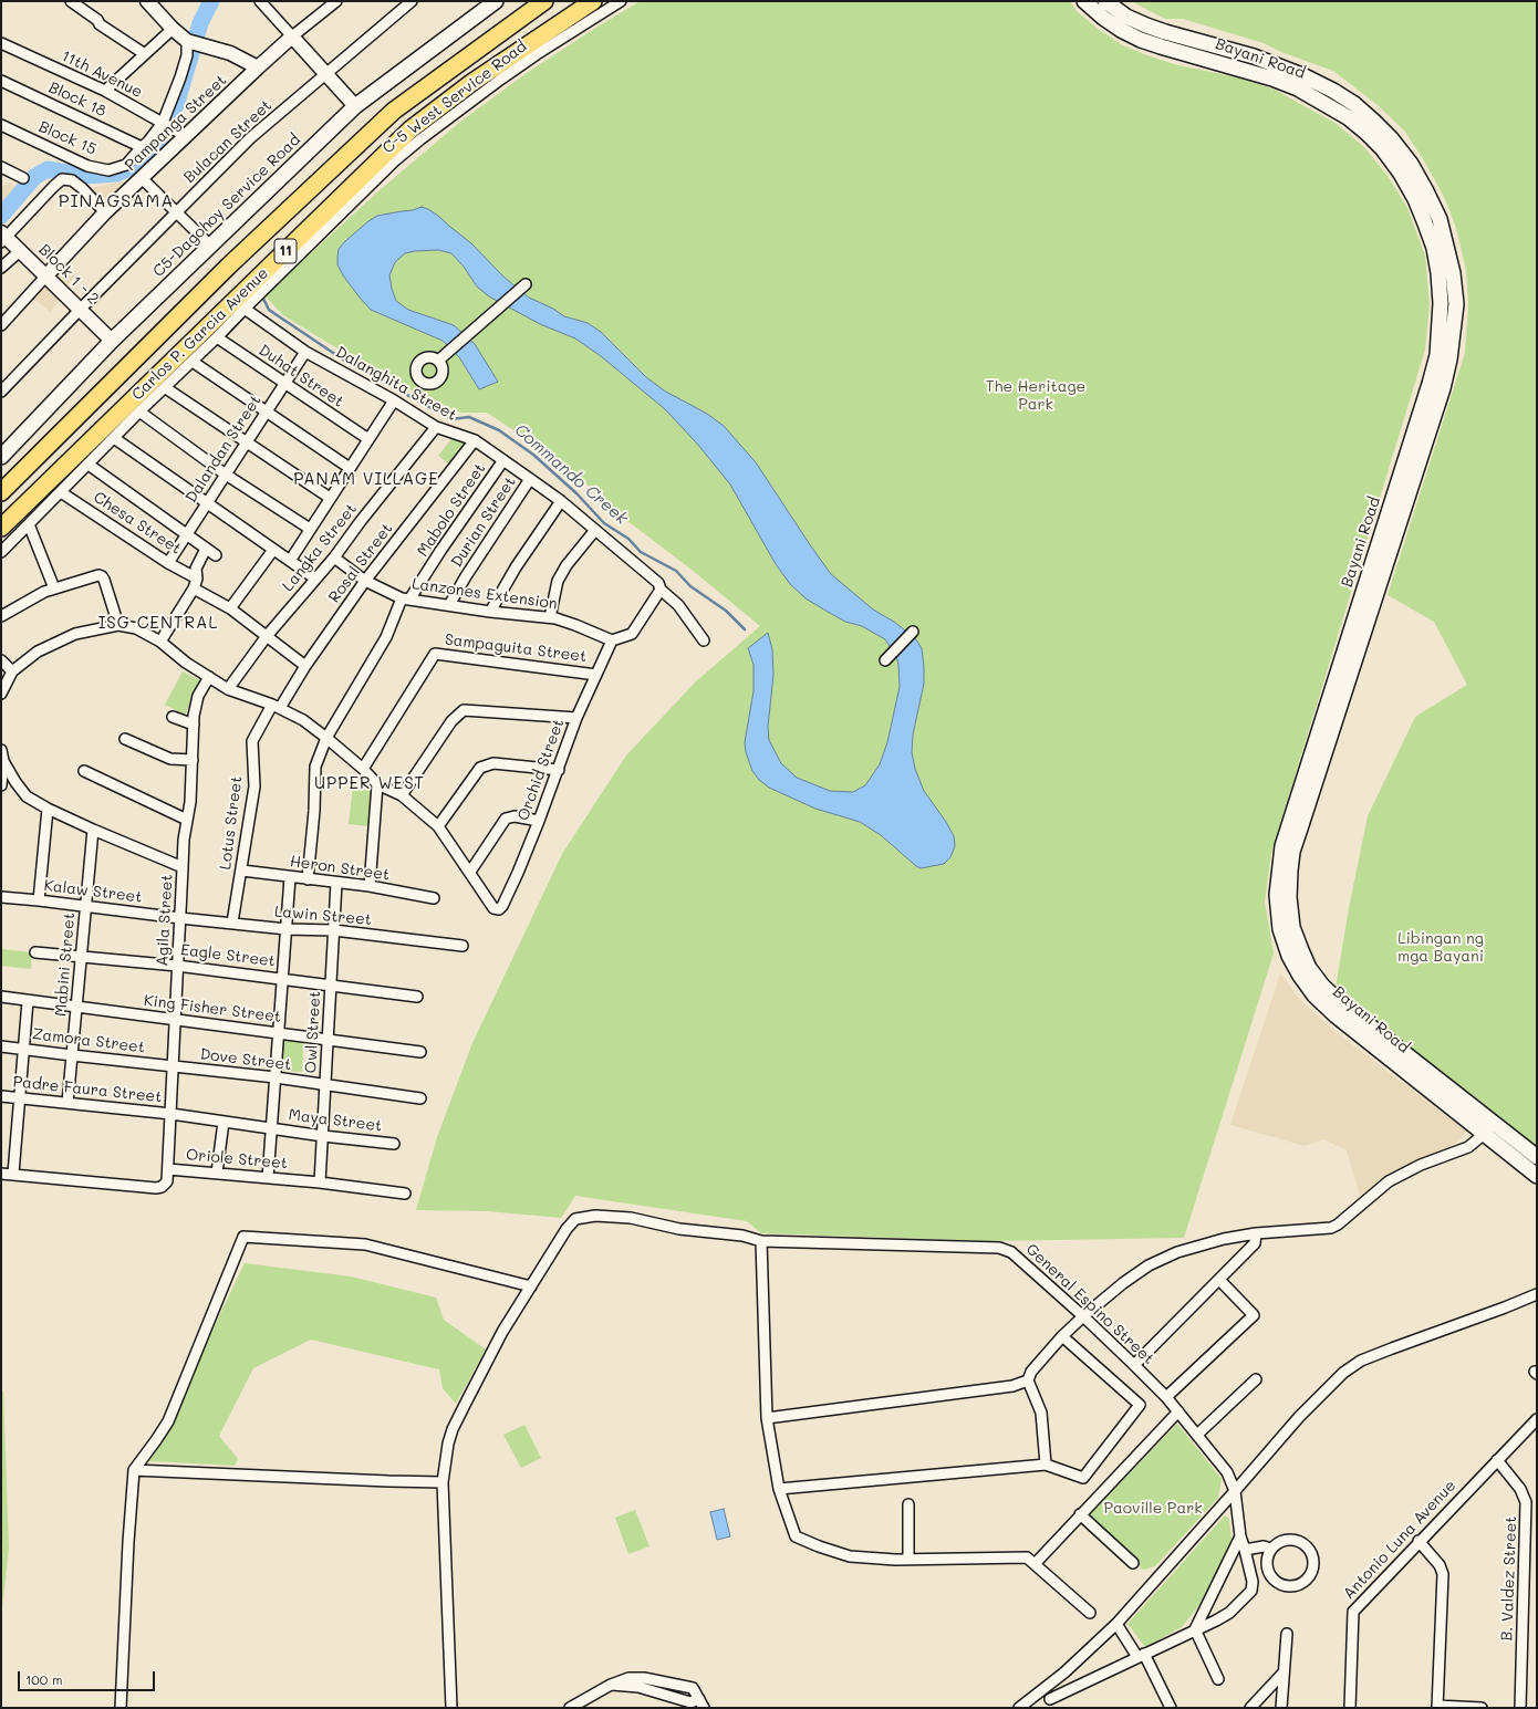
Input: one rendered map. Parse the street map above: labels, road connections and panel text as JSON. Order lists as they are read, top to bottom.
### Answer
{
  "streets": {
    "main road": [
      "Bayani Road",
      "C5-Dagohoy Service Road",
      "11",
      "Carlos P. Garcia Avenue"
    ],
    "street": [
      "11th Avenue",
      "C-5 West Service Road",
      "Block 18",
      "Pampanga Street",
      "Block 15",
      "Bulacan Street",
      "Block 1 - 2",
      "Duhat Street",
      "Dalanghita Street",
      "Dalandan Street",
      "Mabolo Street",
      "Durian Street",
      "Chesa Street",
      "Langka Street",
      "Rosal Street",
      "Lanzones Extension",
      "Sampaguita Street",
      "Orchid Street",
      "Lotus Street",
      "Heron Street",
      "Kalaw Street",
      "Lawin Street",
      "Agila Street",
      "Eagle Street",
      "Mabini Street",
      "King Fisher Street",
      "Owl Street",
      "Zamora Street",
      "Dove Street",
      "Padre Faura Street",
      "Maya Street",
      "Oriole Street",
      "General Espino Street",
      "Antonio Luna Avenue",
      "B. Valdez Street"
    ]
  },
  "crossings": [
    ["11th Avenue", "Pampanga Street"],
    ["11th Avenue", "Block 15"],
    ["C-5 West Service Road", "Duhat Street"],
    ["C-5 West Service Road", "Dalanghita Street"],
    ["C-5 West Service Road", "Chesa Street"],
    ["Block 18", "Block 15"],
    ["Pampanga Street", "Block 1 - 2"],
    ["Bulacan Street", "Block 1 - 2"],
    ["C5-Dagohoy Service Road", "Block 1 - 2"],
    ["Duhat Street", "Dalandan Street"],
    ["Dalanghita Street", "Dalandan Street"],
    ["Dalanghita Street", "Mabolo Street"],
    ["Dalanghita Street", "Durian Street"],
    ["Dalanghita Street", "Langka Street"],
    ["Dalanghita Street", "Rosal Street"],
    ["Dalandan Street", "Chesa Street"],
    ["Mabolo Street", "Lanzones Extension"],
    ["Mabolo Street", "Heron Street"],
    ["Durian Street", "Lanzones Extension"],
    ["Chesa Street", "Langka Street"],
    ["Chesa Street", "Rosal Street"],
    ["Langka Street", "Lanzones Extension"],
    ["Rosal Street", "Lanzones Extension"],
    ["Rosal Street", "Lotus Street"],
    ["Lanzones Extension", "Orchid Street"],
    ["Sampaguita Street", "Orchid Street"],
    ["Lotus Street", "Heron Street"],
    ["Lotus Street", "Lawin Street"],
    ["Heron Street", "Owl Street"],
    ["Heron Street", "Maya Street"],
    ["Kalaw Street", "Lawin Street"],
    ["Kalaw Street", "Agila Street"],
    ["Kalaw Street", "Mabini Street"],
    ["Lawin Street", "Agila Street"],
    ["Lawin Street", "Owl Street"],
    ["Lawin Street", "Maya Street"],
    ["Agila Street", "Eagle Street"],
    ["Agila Street", "King Fisher Street"],
    ["Agila Street", "Zamora Street"],
    ["Agila Street", "Dove Street"],
    ["Agila Street", "Padre Faura Street"],
    ["Agila Street", "Maya Street"],
    ["Agila Street", "Oriole Street"],
    ["Eagle Street", "Mabini Street"],
    ["Eagle Street", "Owl Street"],
    ["Eagle Street", "Maya Street"],
    ["Mabini Street", "King Fisher Street"],
    ["Mabini Street", "Zamora Street"],
    ["Mabini Street", "Padre Faura Street"],
    ["King Fisher Street", "Owl Street"],
    ["King Fisher Street", "Maya Street"],
    ["Owl Street", "Dove Street"],
    ["Owl Street", "Maya Street"],
    ["Owl Street", "Oriole Street"],
    ["Zamora Street", "Dove Street"],
    ["Dove Street", "Maya Street"],
    ["Padre Faura Street", "Maya Street"],
    ["Maya Street", "Oriole Street"],
    ["Antonio Luna Avenue", "B. Valdez Street"]
  ],
  "districts": [
    "PINAGSAMA",
    "PANAM VILLAGE",
    "ISG CENTRAL",
    "UPPER WEST"
  ],
  "water": ["Commando Creek"],
  "parks": ["The Heritage Park", "Libingan ng mga Bayani", "Paoville Park"],
  "scale_bar": "100 m"
}
